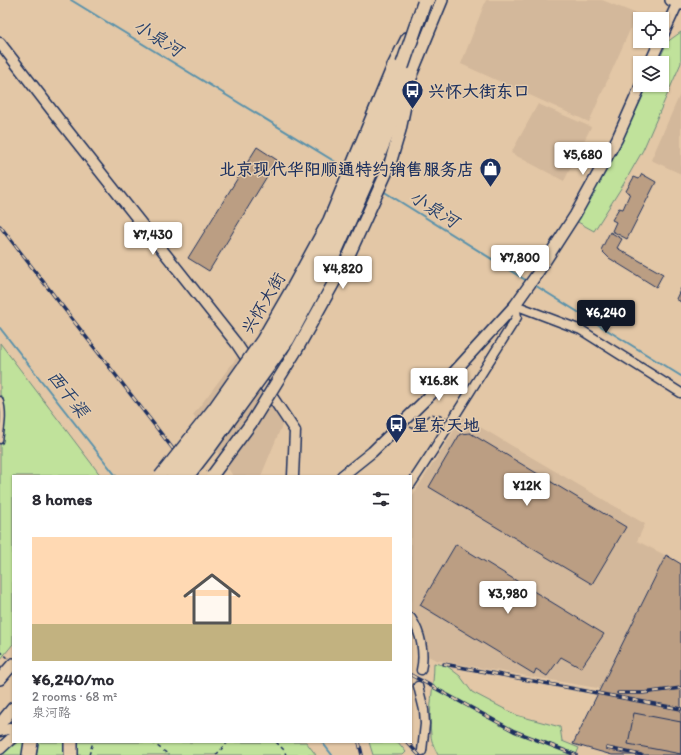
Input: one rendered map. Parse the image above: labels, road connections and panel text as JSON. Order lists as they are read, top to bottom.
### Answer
{
  "streets": {
    "main road": ["兴怀大街"]
  },
  "water": ["小泉河", "西干渠"],
  "places": {
    "bus stop": ["兴怀大街东口", "星东天地"],
    "shop": ["北京现代华阳顺通特约销售服务店"]
  },
  "page": {
    "price": [
      "¥5,680",
      "¥7,430",
      "¥7,800",
      "¥4,820",
      "¥6,240",
      "¥16.8K",
      "¥12K",
      "¥3,980"
    ],
    "heading": "8 homes",
    "list": [
      {
        "name": "¥6,240/mo",
        "note": "2 rooms · 68 m² · 泉河路"
      }
    ]
  }
}
